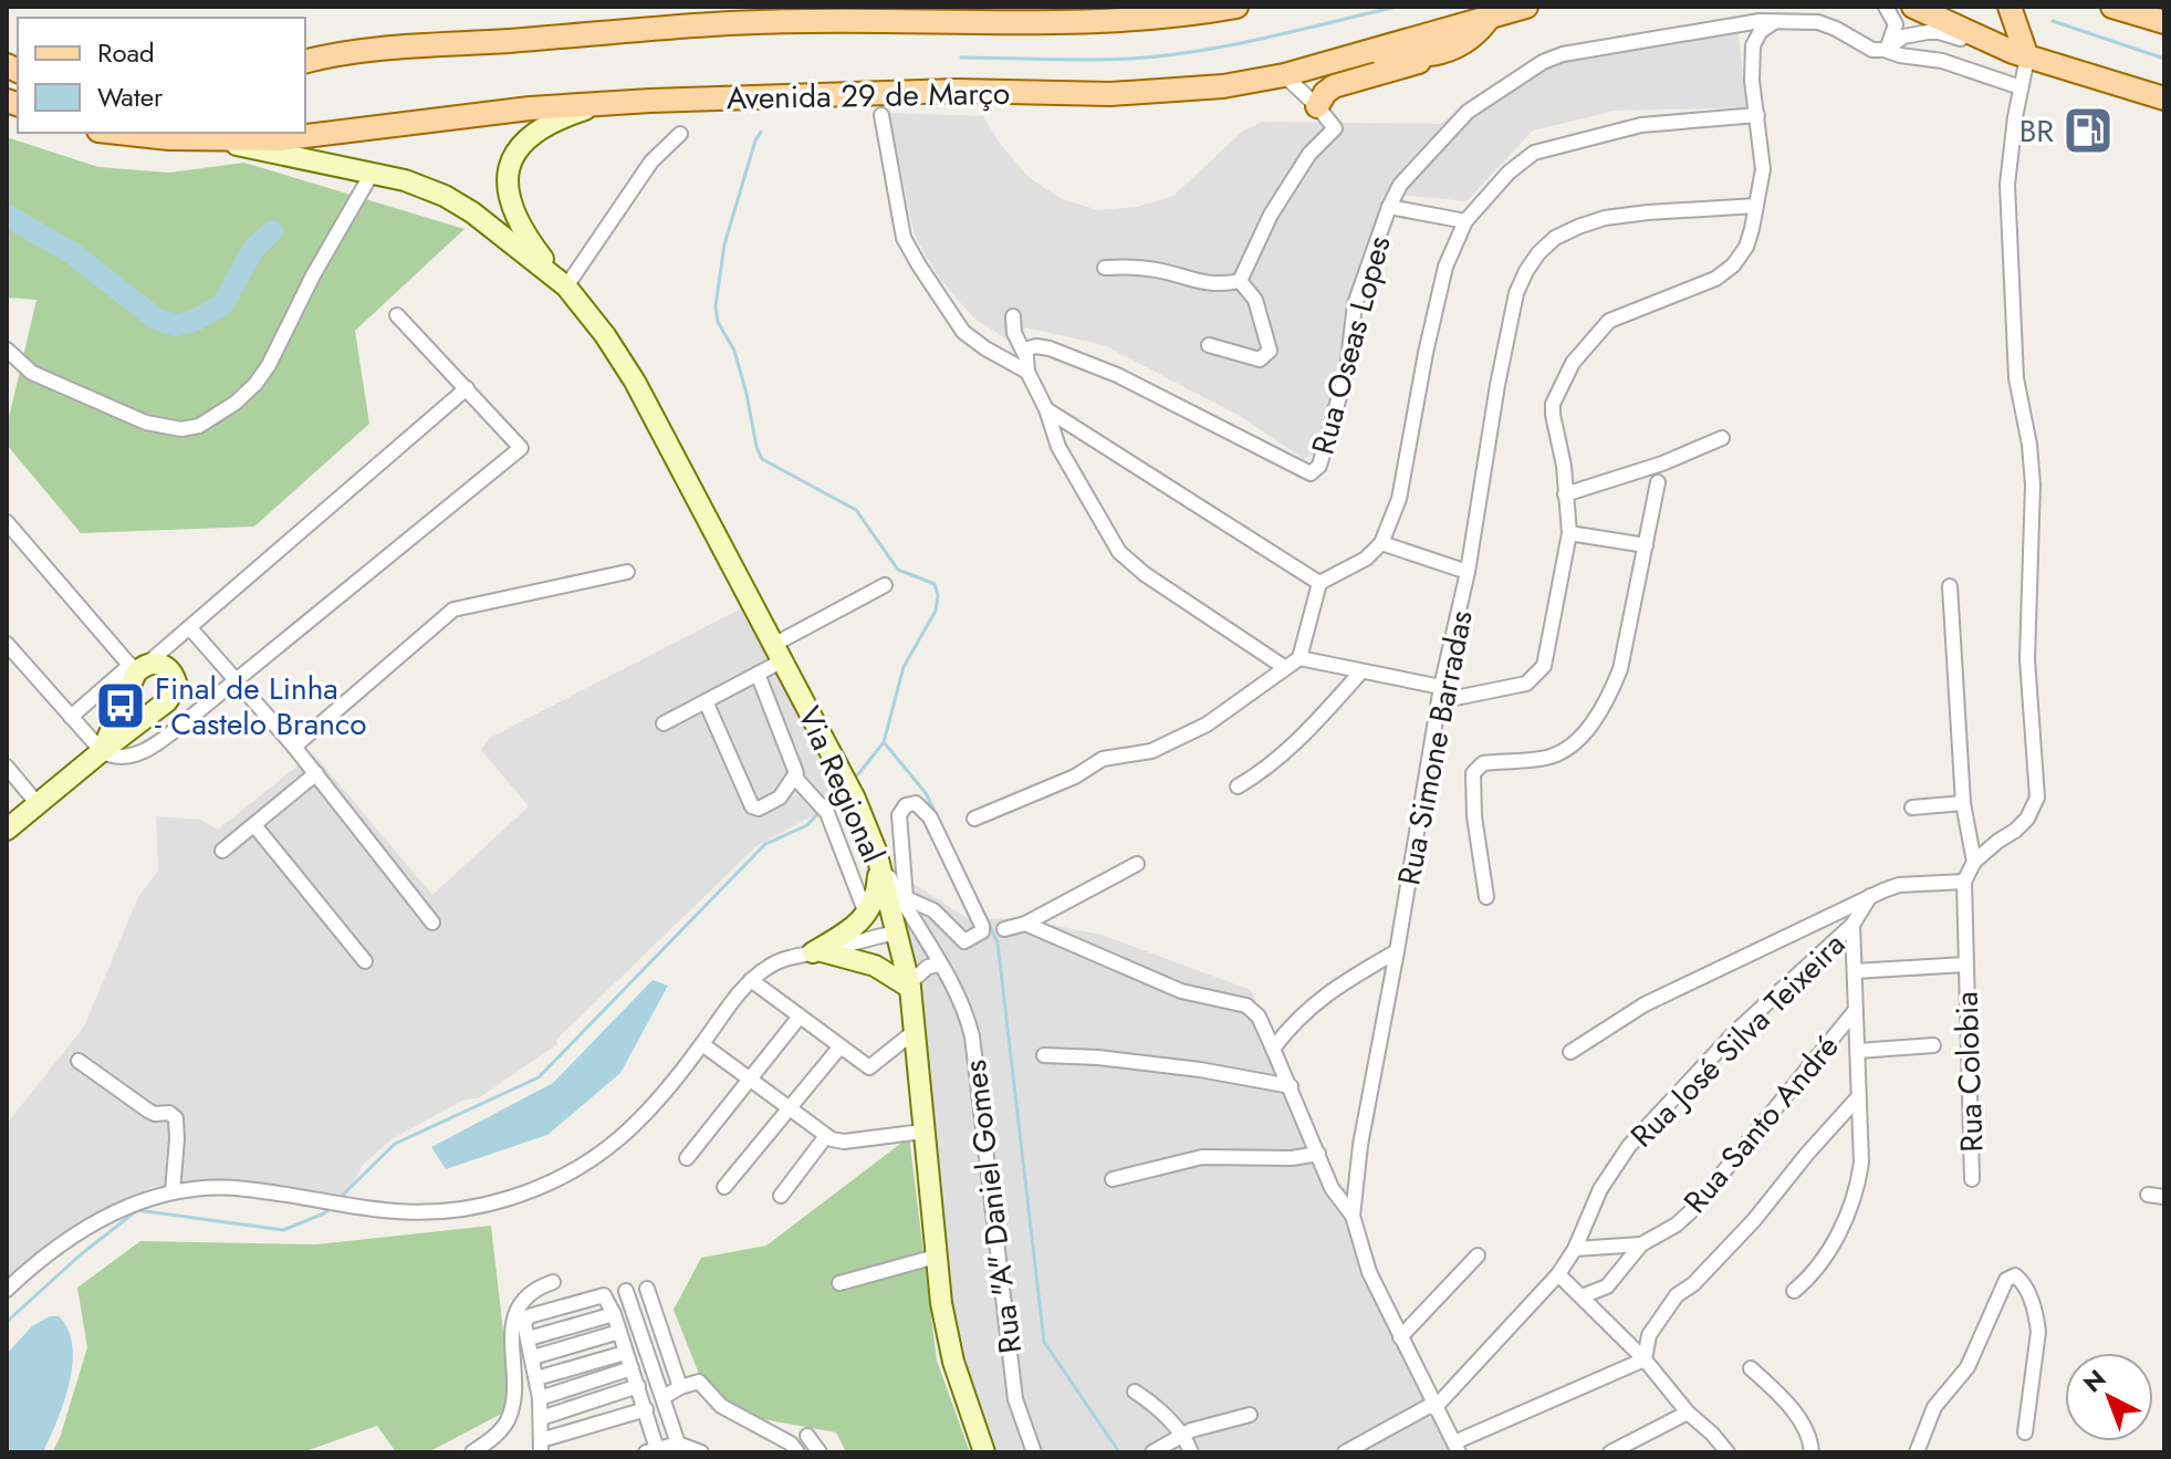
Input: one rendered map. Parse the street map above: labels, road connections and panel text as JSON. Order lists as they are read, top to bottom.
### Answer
{
  "streets": {
    "main road": ["Avenida 29 de Março", "Via Regional"],
    "street": [
      "Rua Oseas Lopes",
      "Rua Simone Barradas",
      "Rua José Silva Teixeira",
      "Rua Colobia",
      "Rua Santo André",
      "Rua \"A\" Daniel Gomes"
    ]
  },
  "crossings": [
    ["Avenida 29 de Março", "Via Regional"],
    ["Rua Simone Barradas", "Rua José Silva Teixeira"],
    ["Via Regional", "Rua \"A\" Daniel Gomes"]
  ],
  "places": {
    "fuel station": ["BR"],
    "bus stop": ["Final de Linha - Castelo Branco"]
  },
  "legend": ["Road", "Water"],
  "north": "top left"
}
